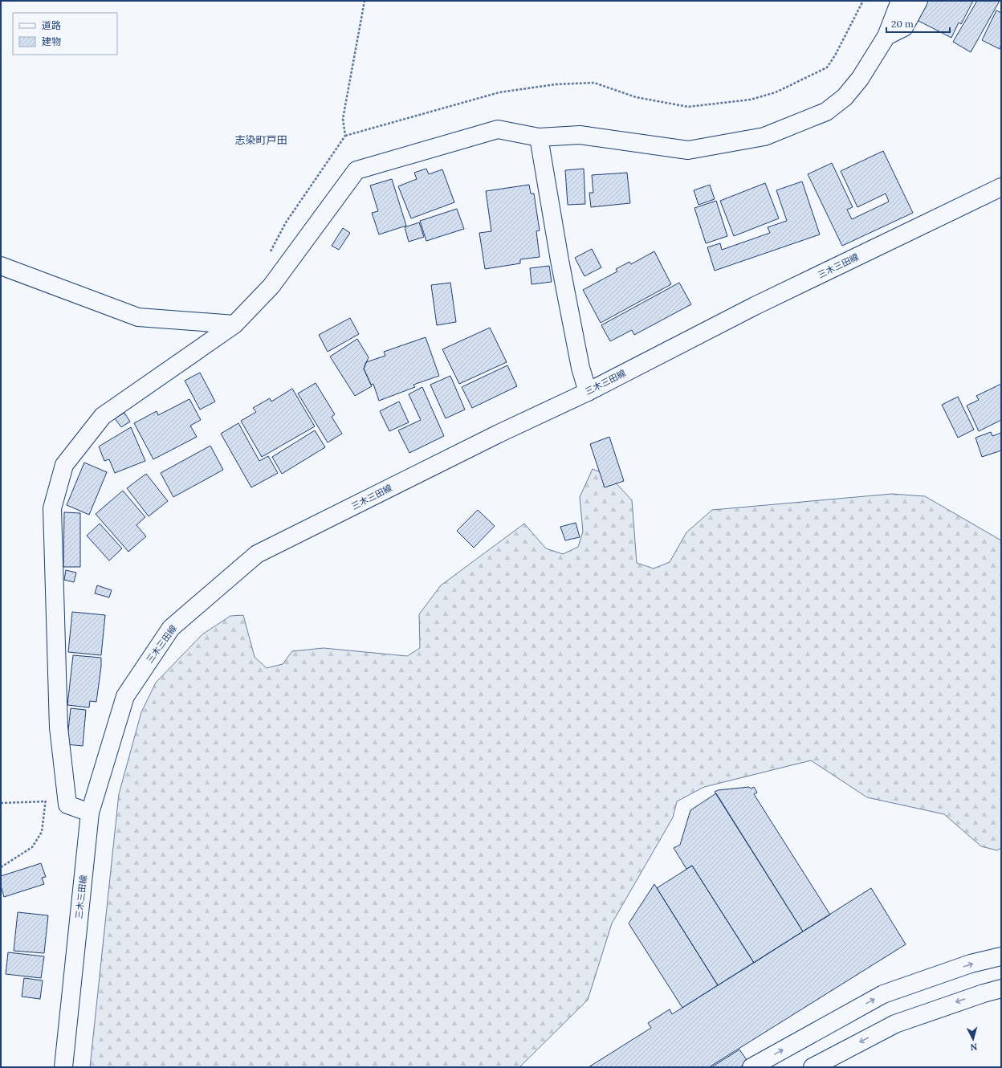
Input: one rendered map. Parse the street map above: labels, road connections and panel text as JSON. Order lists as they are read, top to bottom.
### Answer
{
  "streets": {
    "street": ["三木三田線"]
  },
  "districts": ["志染町戸田"],
  "legend": ["道路", "建物"],
  "scale_bar": "20 m",
  "north": "bottom"
}
